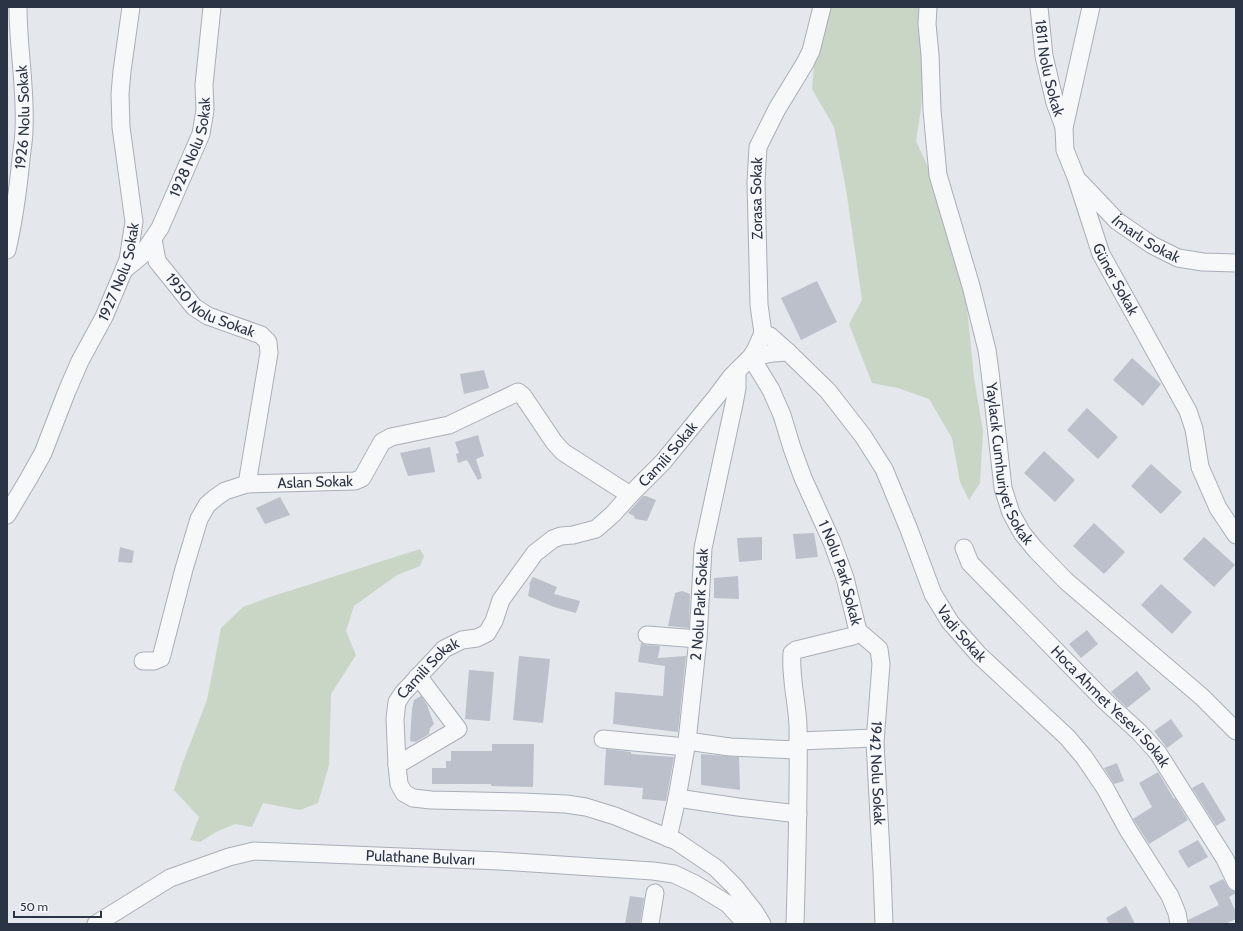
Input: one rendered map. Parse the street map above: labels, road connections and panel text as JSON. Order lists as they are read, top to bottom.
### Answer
{
  "streets": {
    "street": [
      "1811 Nolu Sokak",
      "1926 Nolu Sokak",
      "1928 Nolu Sokak",
      "Zorasa Sokak",
      "İmarlı Sokak",
      "1927 Nolu Sokak",
      "Güner Sokak",
      "1950 Nolu Sokak",
      "Camili Sokak",
      "Yaylacık Cumhuriyet Sokak",
      "Aslan Sokak",
      "1 Nolu Park Sokak",
      "2 Nolu Park Sokak",
      "Vadi Sokak",
      "Hoca Ahmet Yesevi Sokak",
      "1942 Nolu Sokak",
      "Pulathane Bulvarı"
    ]
  },
  "crossings": [
    ["1811 Nolu Sokak", "Güner Sokak"],
    ["1928 Nolu Sokak", "1927 Nolu Sokak"],
    ["1928 Nolu Sokak", "1950 Nolu Sokak"],
    ["Zorasa Sokak", "Camili Sokak"],
    ["Zorasa Sokak", "Vadi Sokak"],
    ["İmarlı Sokak", "Güner Sokak"],
    ["1950 Nolu Sokak", "Aslan Sokak"],
    ["Camili Sokak", "Aslan Sokak"],
    ["Camili Sokak", "1 Nolu Park Sokak"],
    ["Camili Sokak", "2 Nolu Park Sokak"],
    ["Camili Sokak", "Vadi Sokak"],
    ["1 Nolu Park Sokak", "1942 Nolu Sokak"]
  ],
  "scale_bar": "50 m"
}
